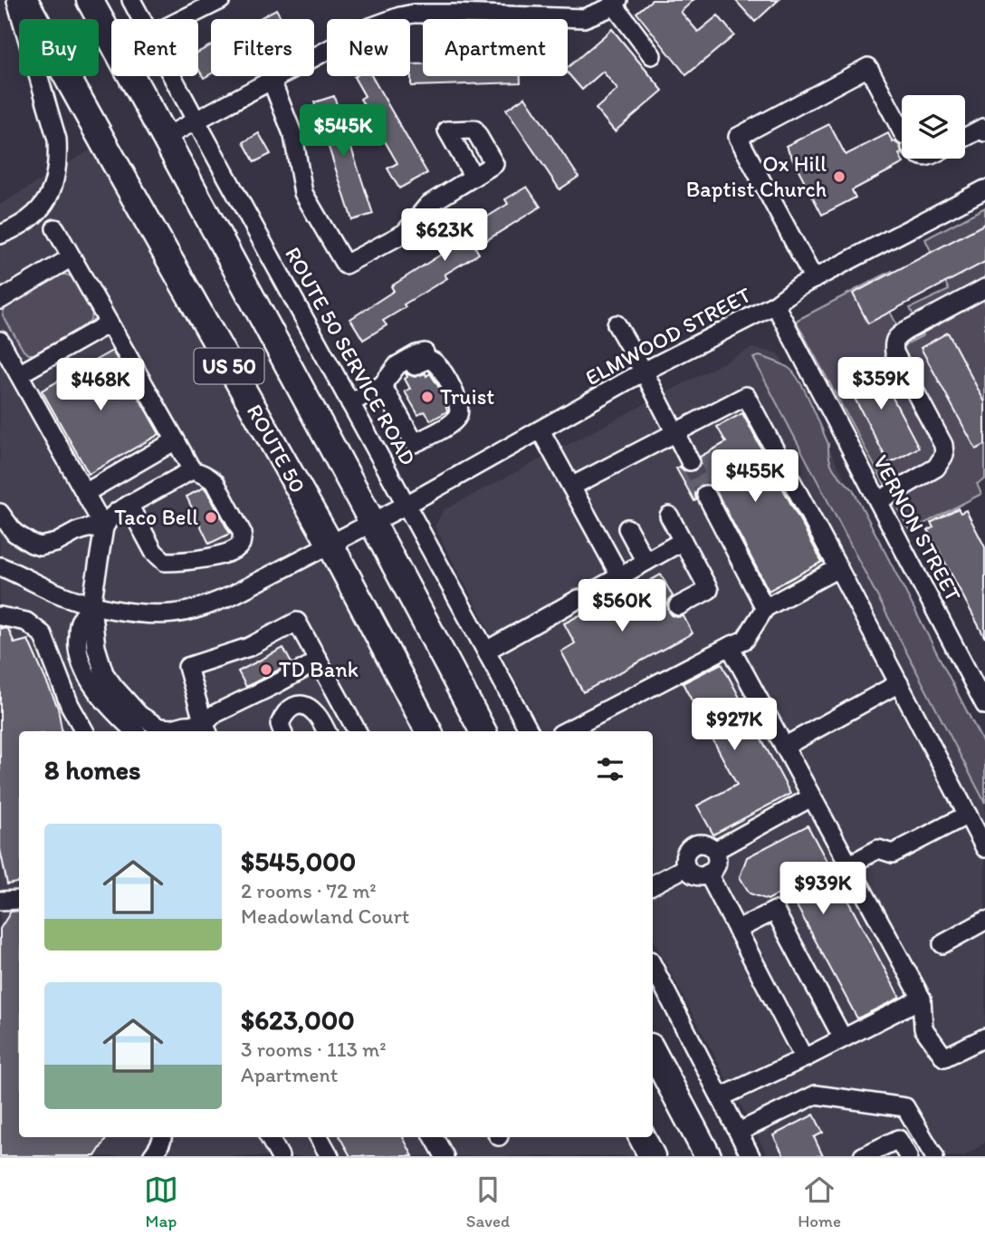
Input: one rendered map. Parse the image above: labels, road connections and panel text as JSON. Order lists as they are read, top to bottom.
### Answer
{
  "streets": {
    "highway": ["US 50", "ROUTE 50"],
    "street": ["ELMWOOD STREET", "ROUTE 50 SERVICE ROAD", "VERNON STREET"]
  },
  "crossings": [
    ["ELMWOOD STREET", "ROUTE 50 SERVICE ROAD"],
    ["ELMWOOD STREET", "US 50"],
    ["ELMWOOD STREET", "ROUTE 50"],
    ["ELMWOOD STREET", "VERNON STREET"]
  ],
  "places": [
    "Ox Hill Baptist Church",
    "Truist",
    "Taco Bell",
    "TD Bank"
  ],
  "page": {
    "chip": [
      "Buy",
      "Rent",
      "Filters",
      "New",
      "Apartment"
    ],
    "price": [
      "$545K",
      "$623K",
      "$359K",
      "$468K",
      "$455K",
      "$560K",
      "$927K",
      "$939K"
    ],
    "heading": "8 homes",
    "list": [
      {
        "name": "$545,000",
        "note": "2 rooms · 72 m² · Meadowland Court"
      },
      {
        "name": "$623,000",
        "note": "3 rooms · 113 m² · Apartment"
      }
    ],
    "tabs": ["Map", "Saved", "Home"]
  }
}
